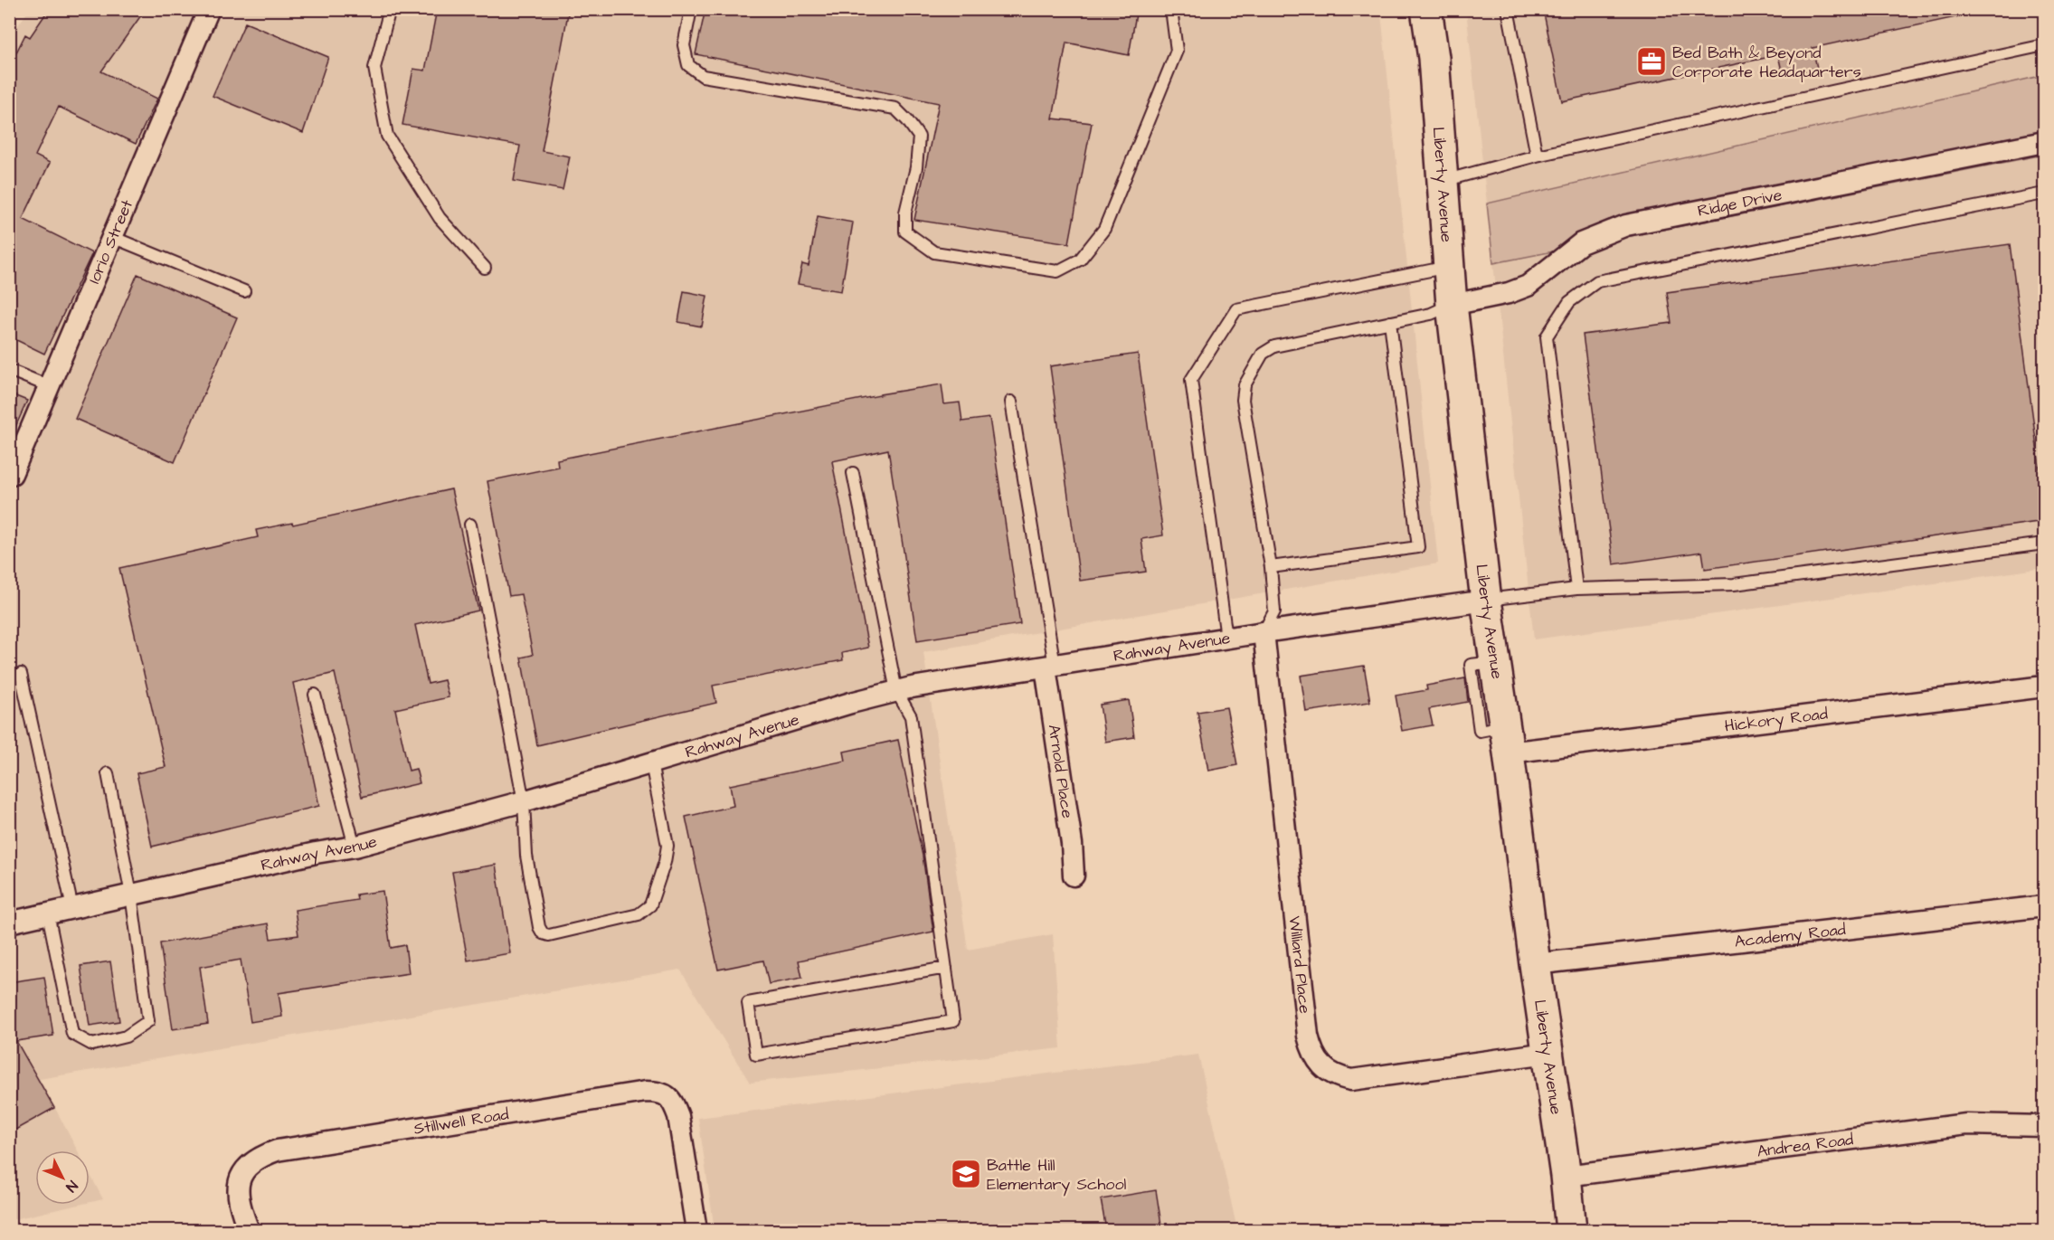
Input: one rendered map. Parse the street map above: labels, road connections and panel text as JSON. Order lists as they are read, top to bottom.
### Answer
{
  "streets": {
    "street": [
      "Liberty Avenue",
      "Ridge Drive",
      "Iorio Street",
      "Rahway Avenue",
      "Hickory Road",
      "Arnold Place",
      "Academy Road",
      "Williard Place",
      "Stillwell Road",
      "Andrea Road"
    ]
  },
  "crossings": [
    ["Liberty Avenue", "Ridge Drive"],
    ["Liberty Avenue", "Rahway Avenue"],
    ["Liberty Avenue", "Hickory Road"],
    ["Liberty Avenue", "Academy Road"],
    ["Liberty Avenue", "Williard Place"],
    ["Liberty Avenue", "Andrea Road"],
    ["Rahway Avenue", "Arnold Place"],
    ["Rahway Avenue", "Williard Place"]
  ],
  "places": {
    "office": ["Bed Bath & Beyond Corporate Headquarters"],
    "school or university": ["Battle Hill Elementary School"]
  },
  "north": "bottom right"
}
